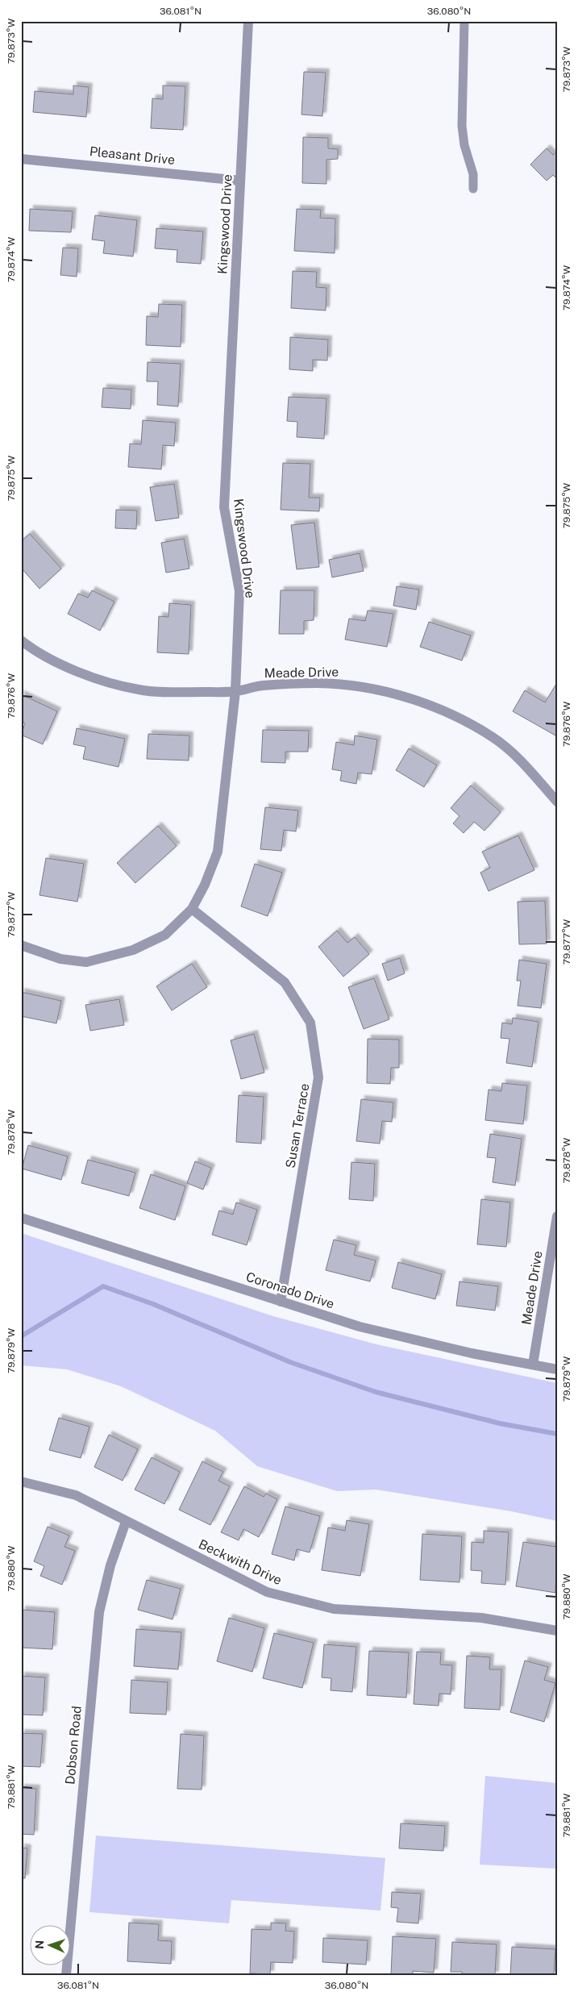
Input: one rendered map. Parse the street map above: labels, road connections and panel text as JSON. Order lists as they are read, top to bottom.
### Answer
{
  "streets": {
    "street": [
      "Pleasant Drive",
      "Kingswood Drive",
      "Meade Drive",
      "Susan Terrace",
      "Coronado Drive",
      "Beckwith Drive",
      "Dobson Road"
    ]
  },
  "crossings": [
    ["Pleasant Drive", "Kingswood Drive"],
    ["Kingswood Drive", "Meade Drive"],
    ["Kingswood Drive", "Susan Terrace"],
    ["Meade Drive", "Coronado Drive"],
    ["Susan Terrace", "Coronado Drive"],
    ["Beckwith Drive", "Dobson Road"]
  ],
  "north": "left",
  "coordinates": [
    "36.081°N",
    "36.080°N",
    "79.873°W",
    "79.874°W",
    "79.875°W",
    "79.876°W",
    "79.877°W",
    "79.878°W",
    "79.879°W",
    "79.880°W",
    "79.881°W"
  ]
}
